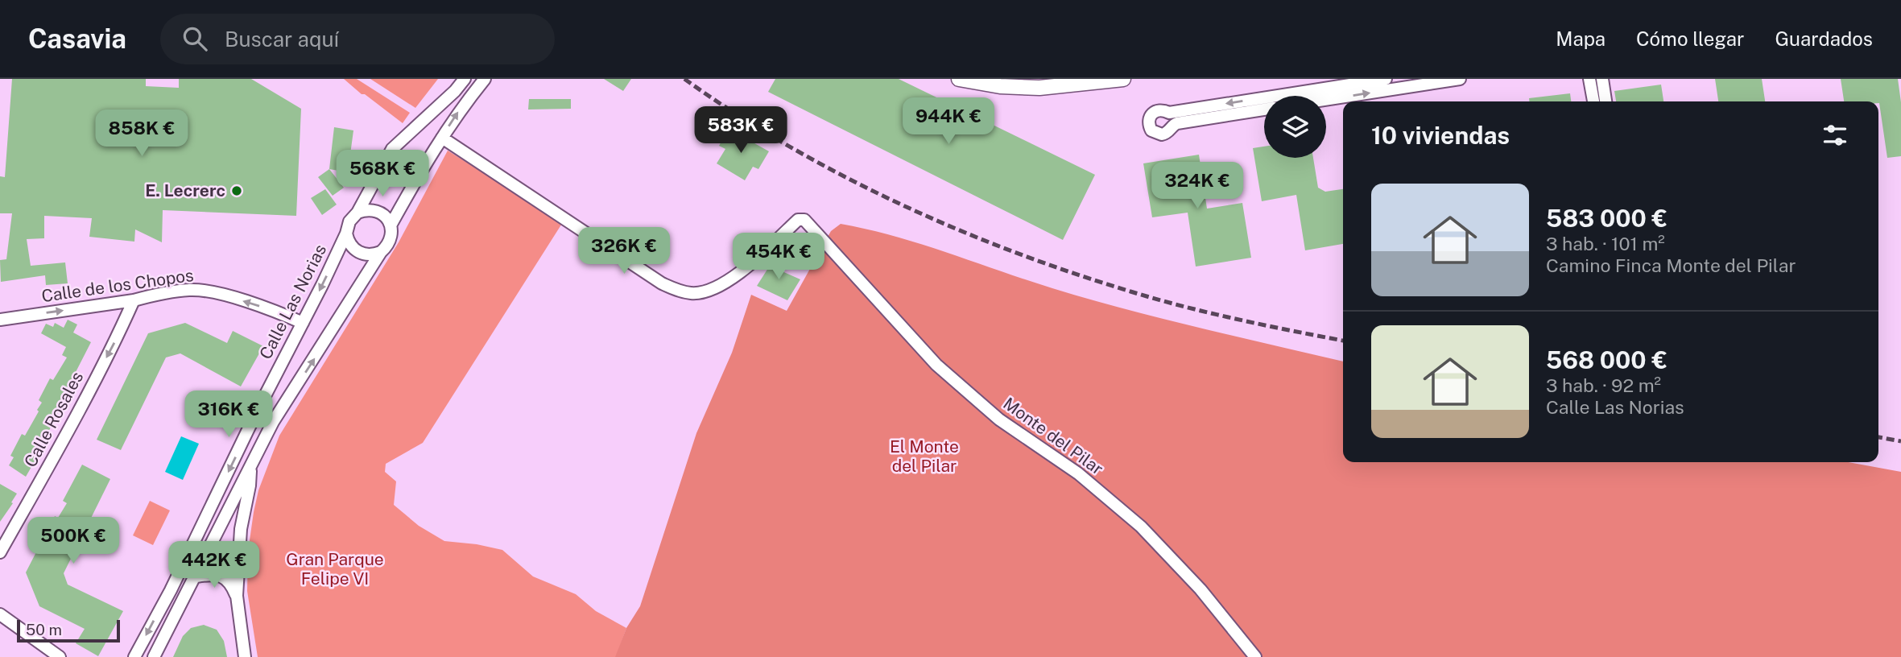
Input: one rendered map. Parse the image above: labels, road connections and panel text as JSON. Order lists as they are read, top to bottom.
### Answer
{
  "streets": {
    "street": [
      "Calle de los Chopos",
      "Calle Las Norias",
      "Calle Rosales",
      "Monte del Pilar"
    ]
  },
  "crossings": [
    ["Calle de los Chopos", "Calle Las Norias"],
    ["Calle de los Chopos", "Calle Rosales"]
  ],
  "one_way": ["Calle Rosales"],
  "parks": ["El Monte del Pilar", "Gran Parque Felipe VI"],
  "places": ["E. Lecrerc"],
  "scale_bar": "50 m",
  "page": {
    "header": "Casavia",
    "search": "Buscar aquí",
    "nav": ["Mapa", "Cómo llegar", "Guardados"],
    "price": [
      "944K €",
      "583K €",
      "858K €",
      "568K €",
      "324K €",
      "326K €",
      "454K €",
      "316K €",
      "500K €",
      "442K €"
    ],
    "heading": "10 viviendas",
    "list": [
      {
        "name": "583 000 €",
        "note": "3 hab. · 101 m² · Camino Finca Monte del Pilar"
      },
      {
        "name": "568 000 €",
        "note": "3 hab. · 92 m² · Calle Las Norias"
      }
    ],
    "scale": "50 m"
  }
}
